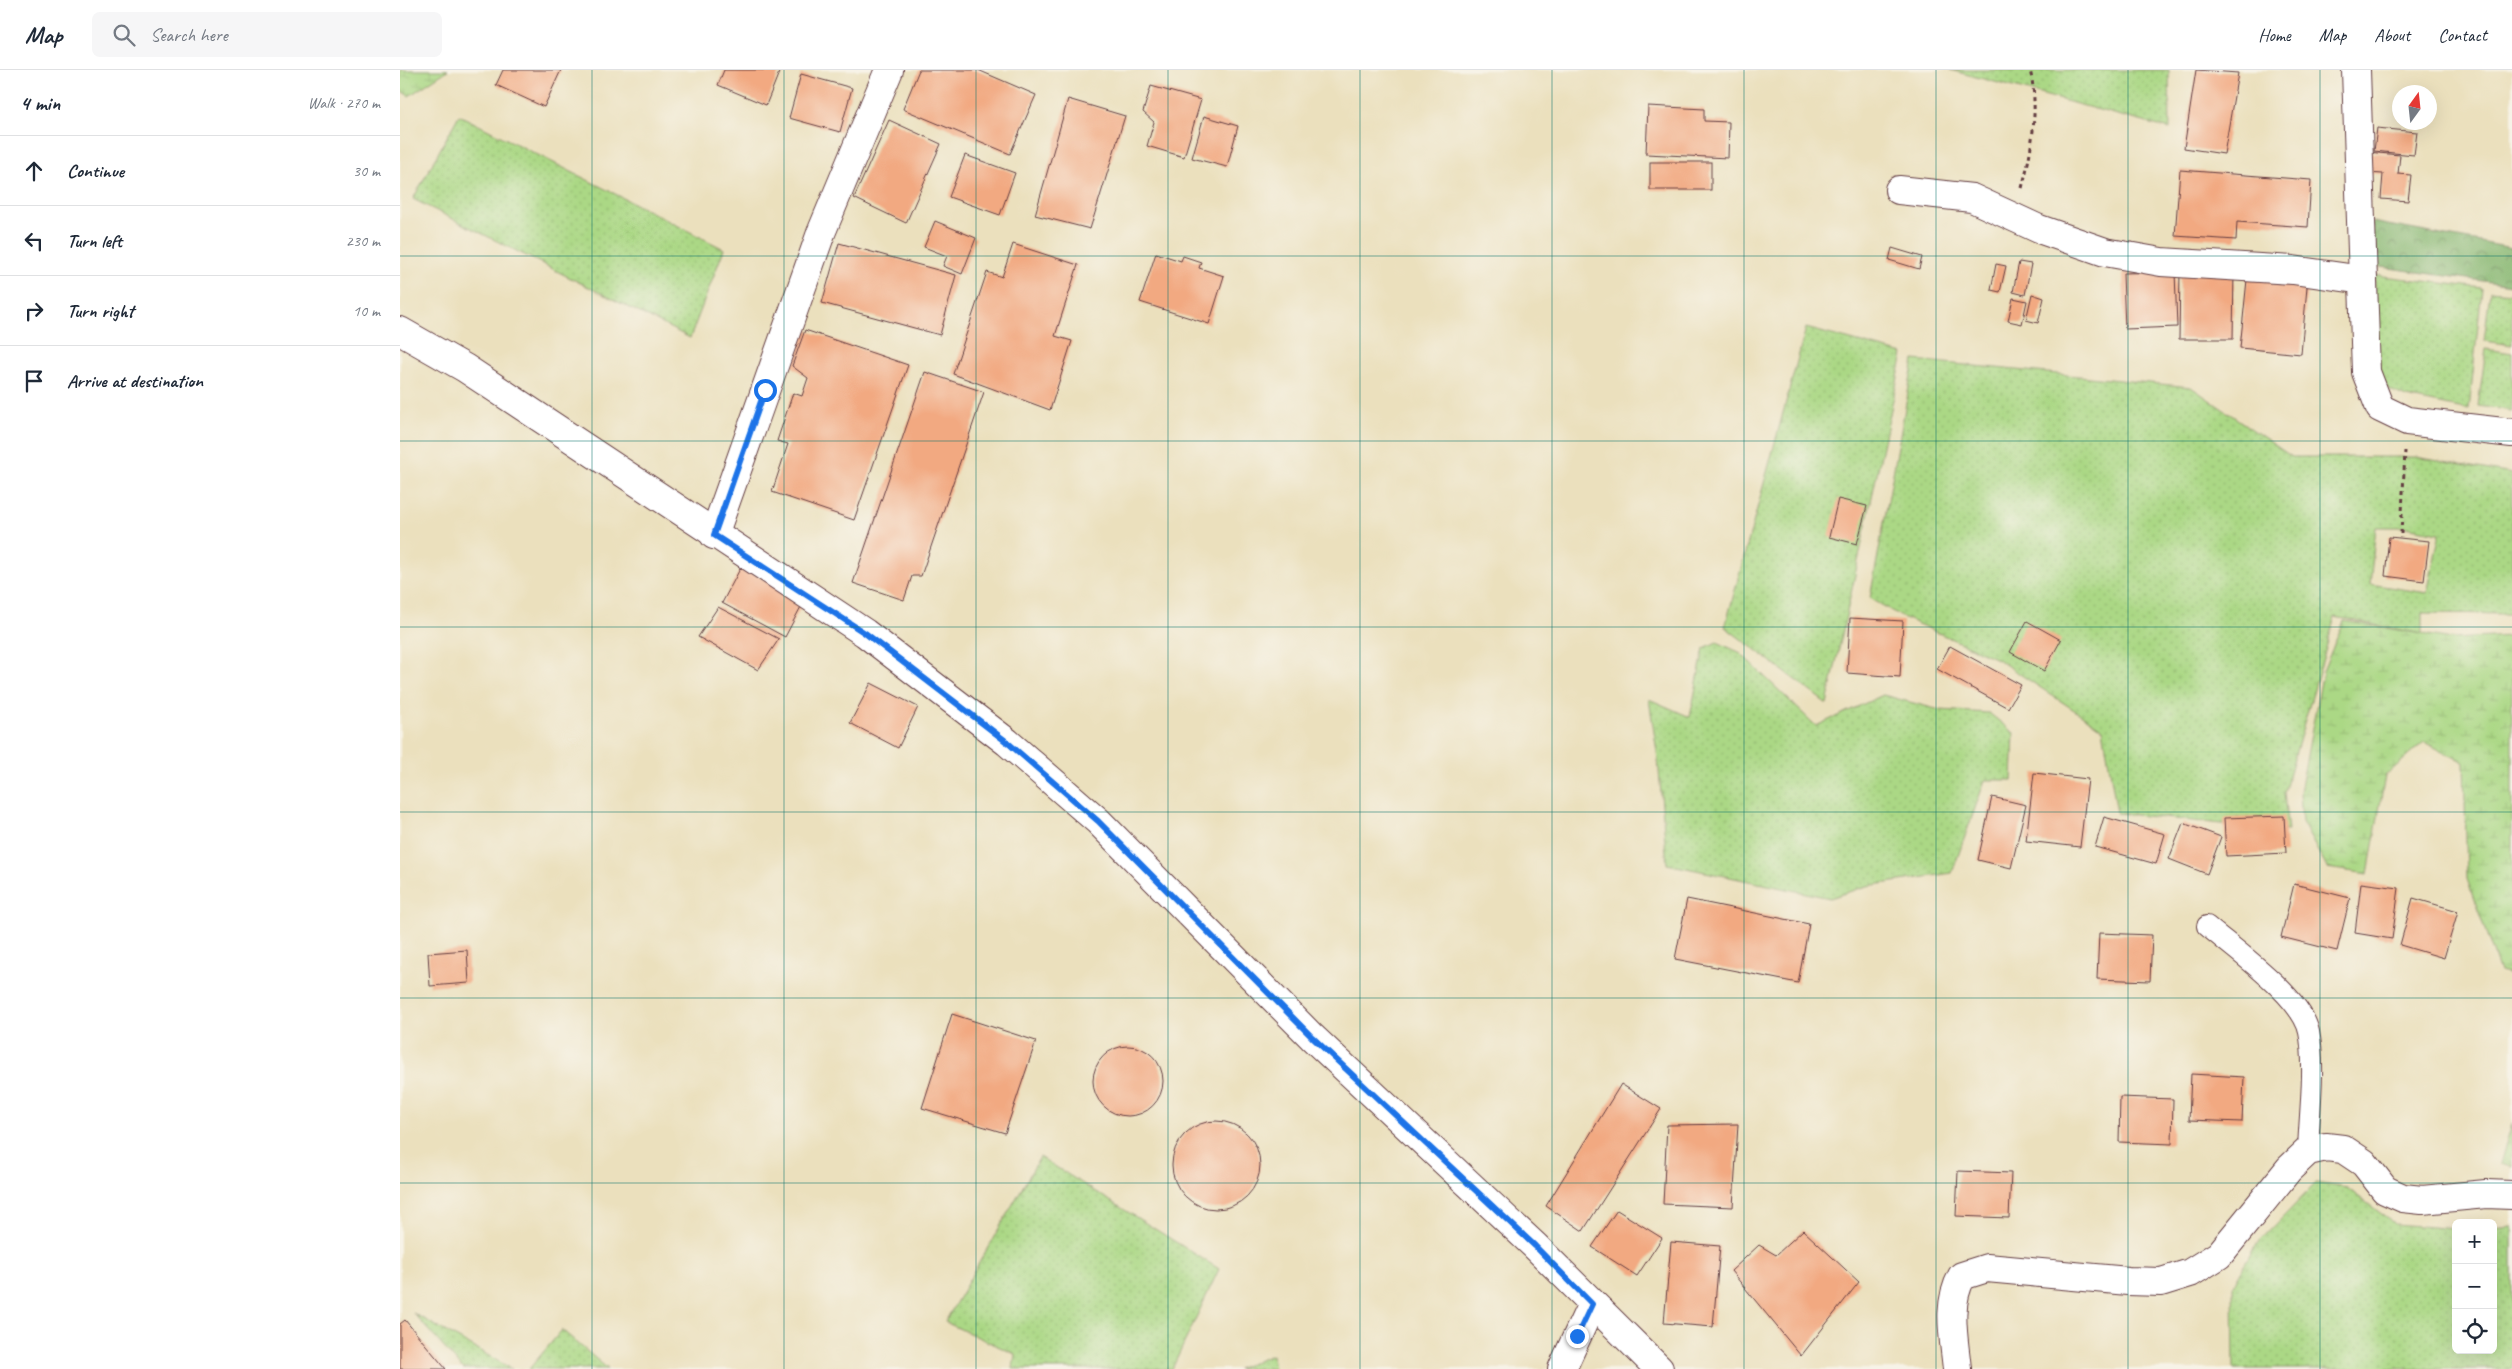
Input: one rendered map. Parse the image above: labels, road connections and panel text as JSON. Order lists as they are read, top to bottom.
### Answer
{
  "north": "top",
  "page": {
    "header": "Map",
    "search": "Search here",
    "nav": [
      "Home",
      "Map",
      "About",
      "Contact"
    ],
    "heading": ["4 min", "Walk · 270 m"],
    "list": [
      ["Continue", "30 m"],
      ["Turn left", "230 m"],
      ["Turn right", "10 m"],
      "Arrive at destination"
    ],
    "map_buttons": ["+", "−"]
  }
}
